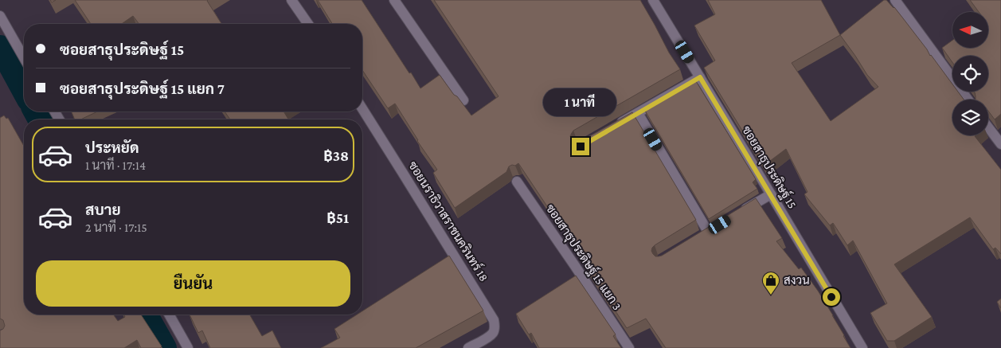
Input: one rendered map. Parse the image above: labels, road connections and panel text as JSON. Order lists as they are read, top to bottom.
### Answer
{
  "streets": {
    "street": ["ซอยสาธุประดิษฐ์ 15", "ซอยนราธิวาสราชนครินทร์ 18", "ซอยสาธุประดิษฐ์ 15 แยก 3"]
  },
  "places": {
    "shop": ["สงวน"]
  },
  "north": "left",
  "page": {
    "banner": ["ซอยสาธุประดิษฐ์ 15", "ซอยสาธุประดิษฐ์ 15 แยก 7"],
    "bubble": "1 นาที",
    "list": [
      {
        "name": "ประหยัด",
        "note": "1 นาที · 17:14",
        "value": "฿38"
      },
      {
        "name": "สบาย",
        "note": "2 นาที · 17:15",
        "value": "฿51"
      }
    ],
    "buttons": "ยืนยัน"
  }
}
